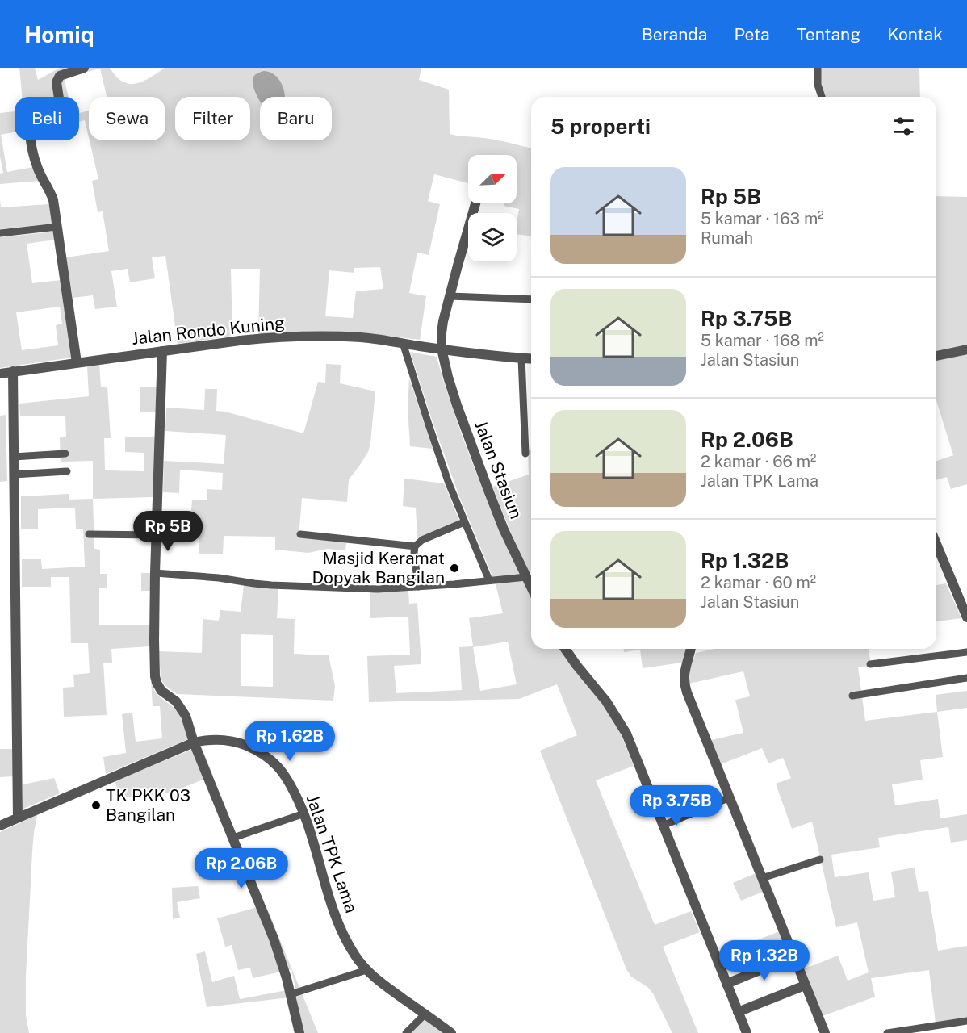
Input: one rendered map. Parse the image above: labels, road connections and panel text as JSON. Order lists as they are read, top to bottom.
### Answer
{
  "streets": {
    "street": ["Jalan Rondo Kuning", "Jalan Stasiun", "Jalan TPK Lama"]
  },
  "crossings": [
    ["Jalan Rondo Kuning", "Jalan Stasiun"]
  ],
  "places": ["Masjid Keramat Dopyak Bangilan", "TK PKK 03 Bangilan"],
  "north": "top right",
  "page": {
    "header": "Homiq",
    "nav": [
      "Beranda",
      "Peta",
      "Tentang",
      "Kontak"
    ],
    "chip": [
      "Beli",
      "Sewa",
      "Filter",
      "Baru"
    ],
    "heading": "5 properti",
    "list": [
      {
        "name": "Rp 5B",
        "note": "5 kamar · 163 m² · Rumah"
      },
      {
        "name": "Rp 3.75B",
        "note": "5 kamar · 168 m² · Jalan Stasiun"
      },
      {
        "name": "Rp 2.06B",
        "note": "2 kamar · 66 m² · Jalan TPK Lama"
      },
      {
        "name": "Rp 1.32B",
        "note": "2 kamar · 60 m² · Jalan Stasiun"
      }
    ],
    "price": [
      "Rp 5B",
      "Rp 1.62B",
      "Rp 3.75B",
      "Rp 2.06B",
      "Rp 1.32B"
    ]
  }
}
